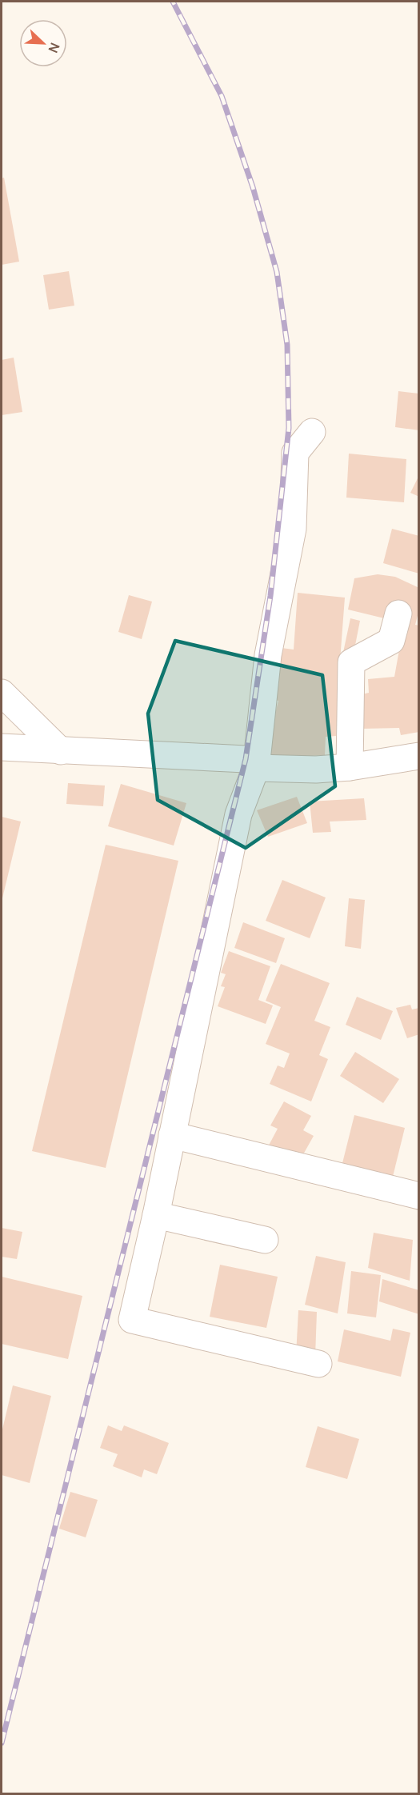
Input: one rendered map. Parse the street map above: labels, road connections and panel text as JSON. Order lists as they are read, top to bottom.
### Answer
{
  "north": "bottom right"
}
